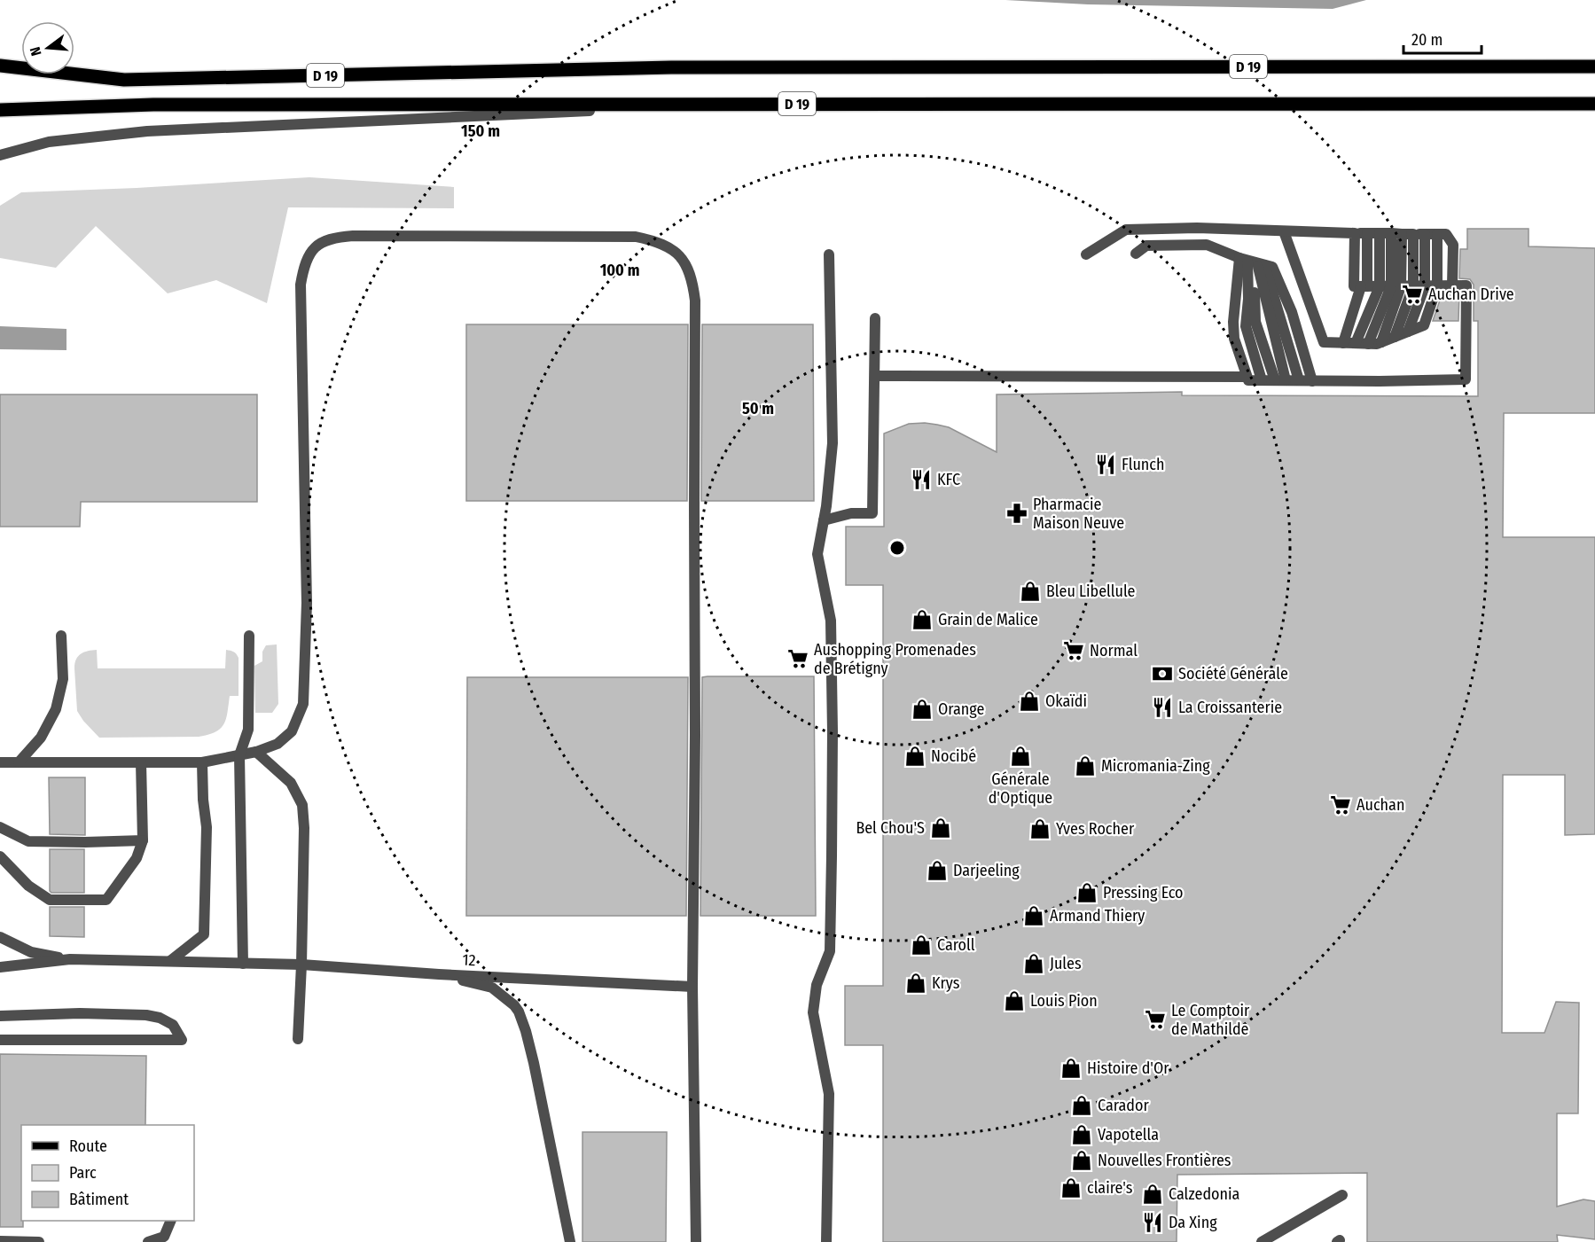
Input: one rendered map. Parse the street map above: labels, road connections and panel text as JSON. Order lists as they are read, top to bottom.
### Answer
{
  "streets": {
    "main road": ["D 19"],
    "street": ["12"]
  },
  "places": {
    "supermarket": [
      "Auchan Drive",
      "Normal",
      "Aushopping Promenades de Brétigny",
      "Auchan",
      "Le Comptoir de Mathilde"
    ],
    "restaurant": [
      "Flunch",
      "KFC",
      "La Croissanterie",
      "Da Xing"
    ],
    "pharmacy": ["Pharmacie Maison Neuve"],
    "shop": [
      "Bleu Libellule",
      "Grain de Malice",
      "Okaïdi",
      "Orange",
      "Nocibé",
      "Générale d'Optique",
      "Micromania-Zing",
      "Bel Chou'S",
      "Yves Rocher",
      "Darjeeling",
      "Pressing Eco",
      "Armand Thiery",
      "Caroll",
      "Jules",
      "Krys",
      "Louis Pion",
      "Histoire d'Or",
      "Carador",
      "Vapotella",
      "Nouvelles Frontières",
      "claire's",
      "Calzedonia"
    ],
    "bank": ["Société Générale"]
  },
  "legend": ["Route", "Parc", "Bâtiment"],
  "scale_bar": "20 m",
  "north": "left",
  "rings": ["150 m", "100 m", "50 m"]
}
